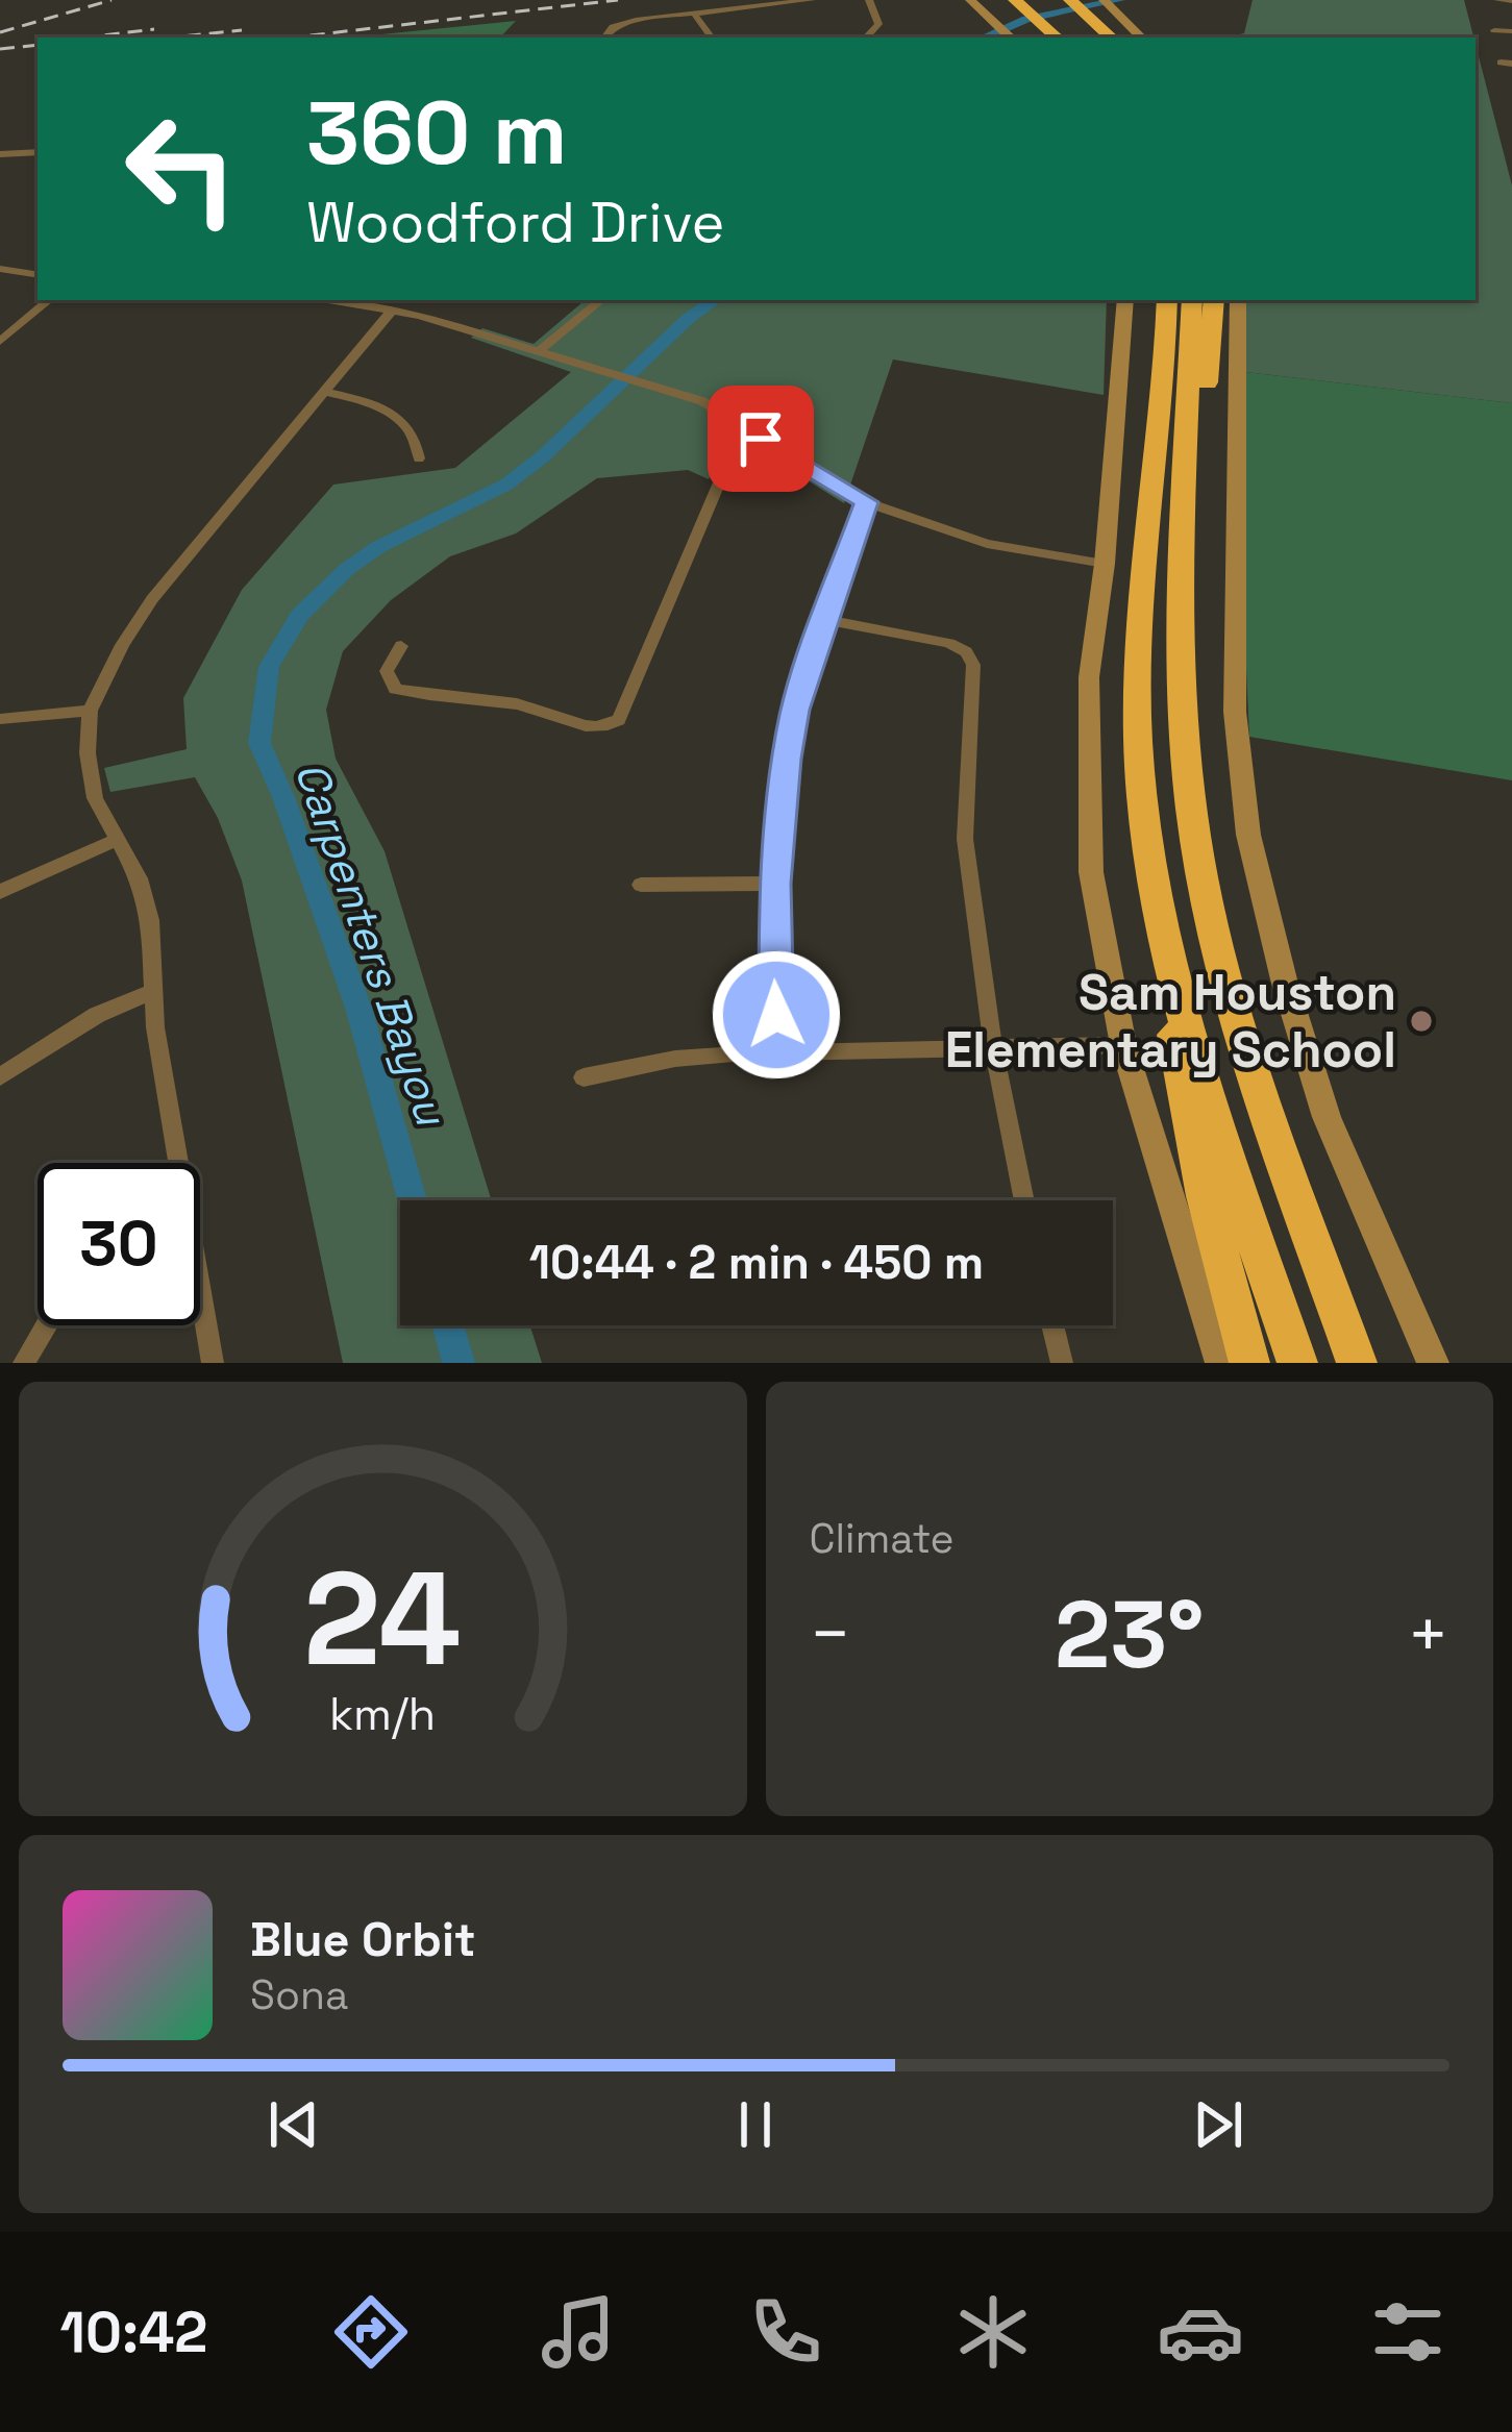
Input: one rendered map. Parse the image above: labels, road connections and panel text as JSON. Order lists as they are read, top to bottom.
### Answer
{
  "water": ["Carpenters Bayou"],
  "places": ["Sam Houston Elementary School"],
  "page": {
    "turn": ["360 m", "Woodford Drive"],
    "limit": "30",
    "trip": "10:44 · 2 min · 450 m",
    "tile": "Climate",
    "heat": ["−", "23°", "+"],
    "song": ["Blue Orbit", "Sona"],
    "tabs": "10:42",
    "gauge": ["24", "km/h"]
  }
}
